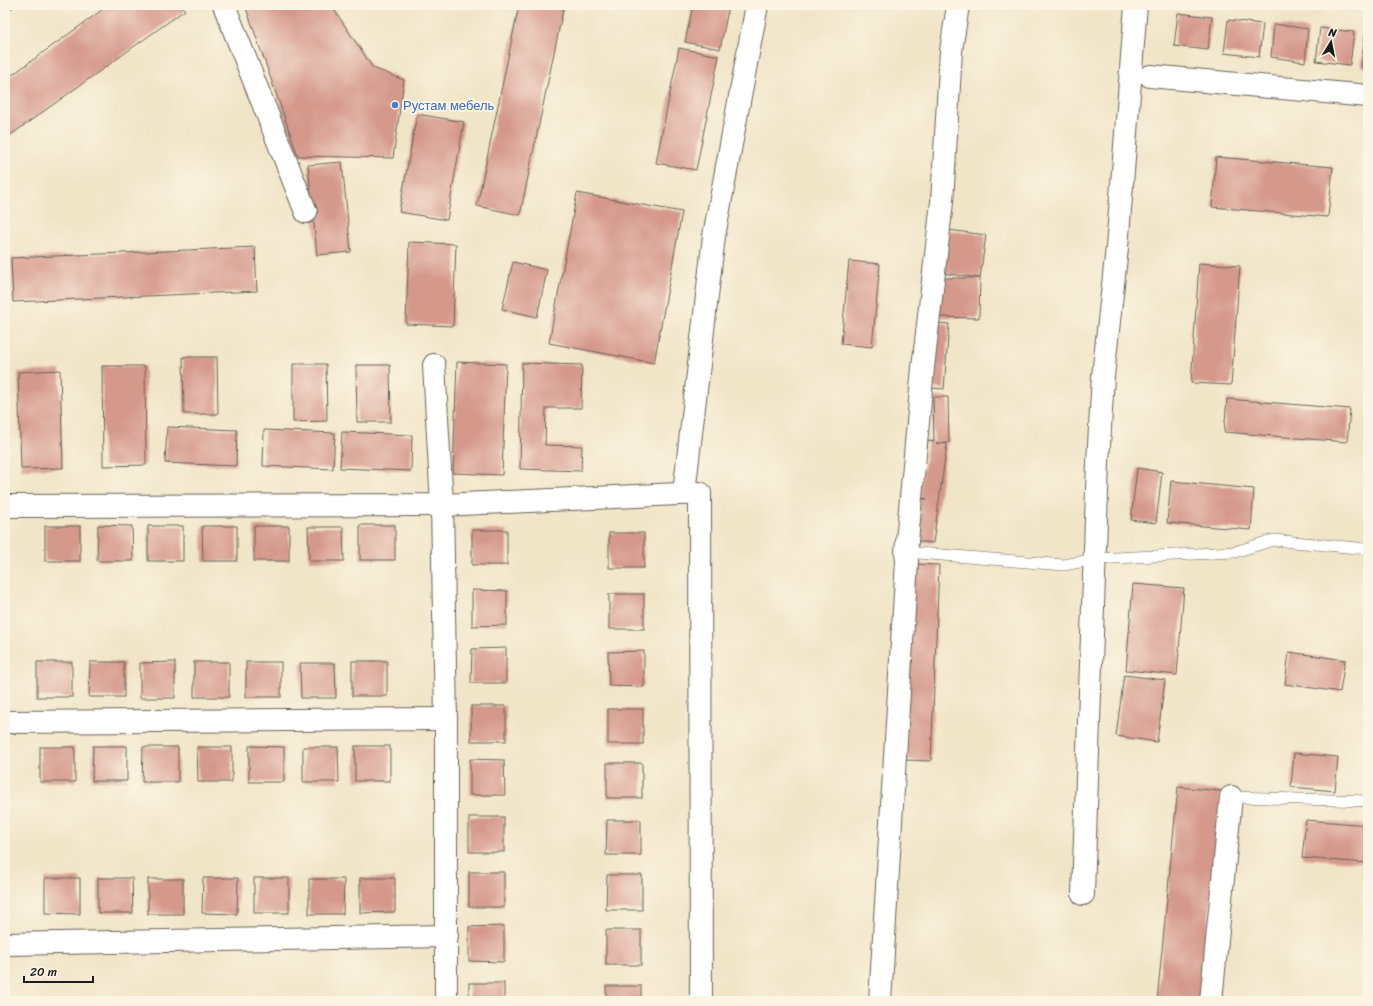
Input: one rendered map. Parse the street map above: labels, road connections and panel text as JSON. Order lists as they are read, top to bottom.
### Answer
{
  "places": ["Рустам мебель"],
  "scale_bar": "20 m",
  "north": "top"
}
